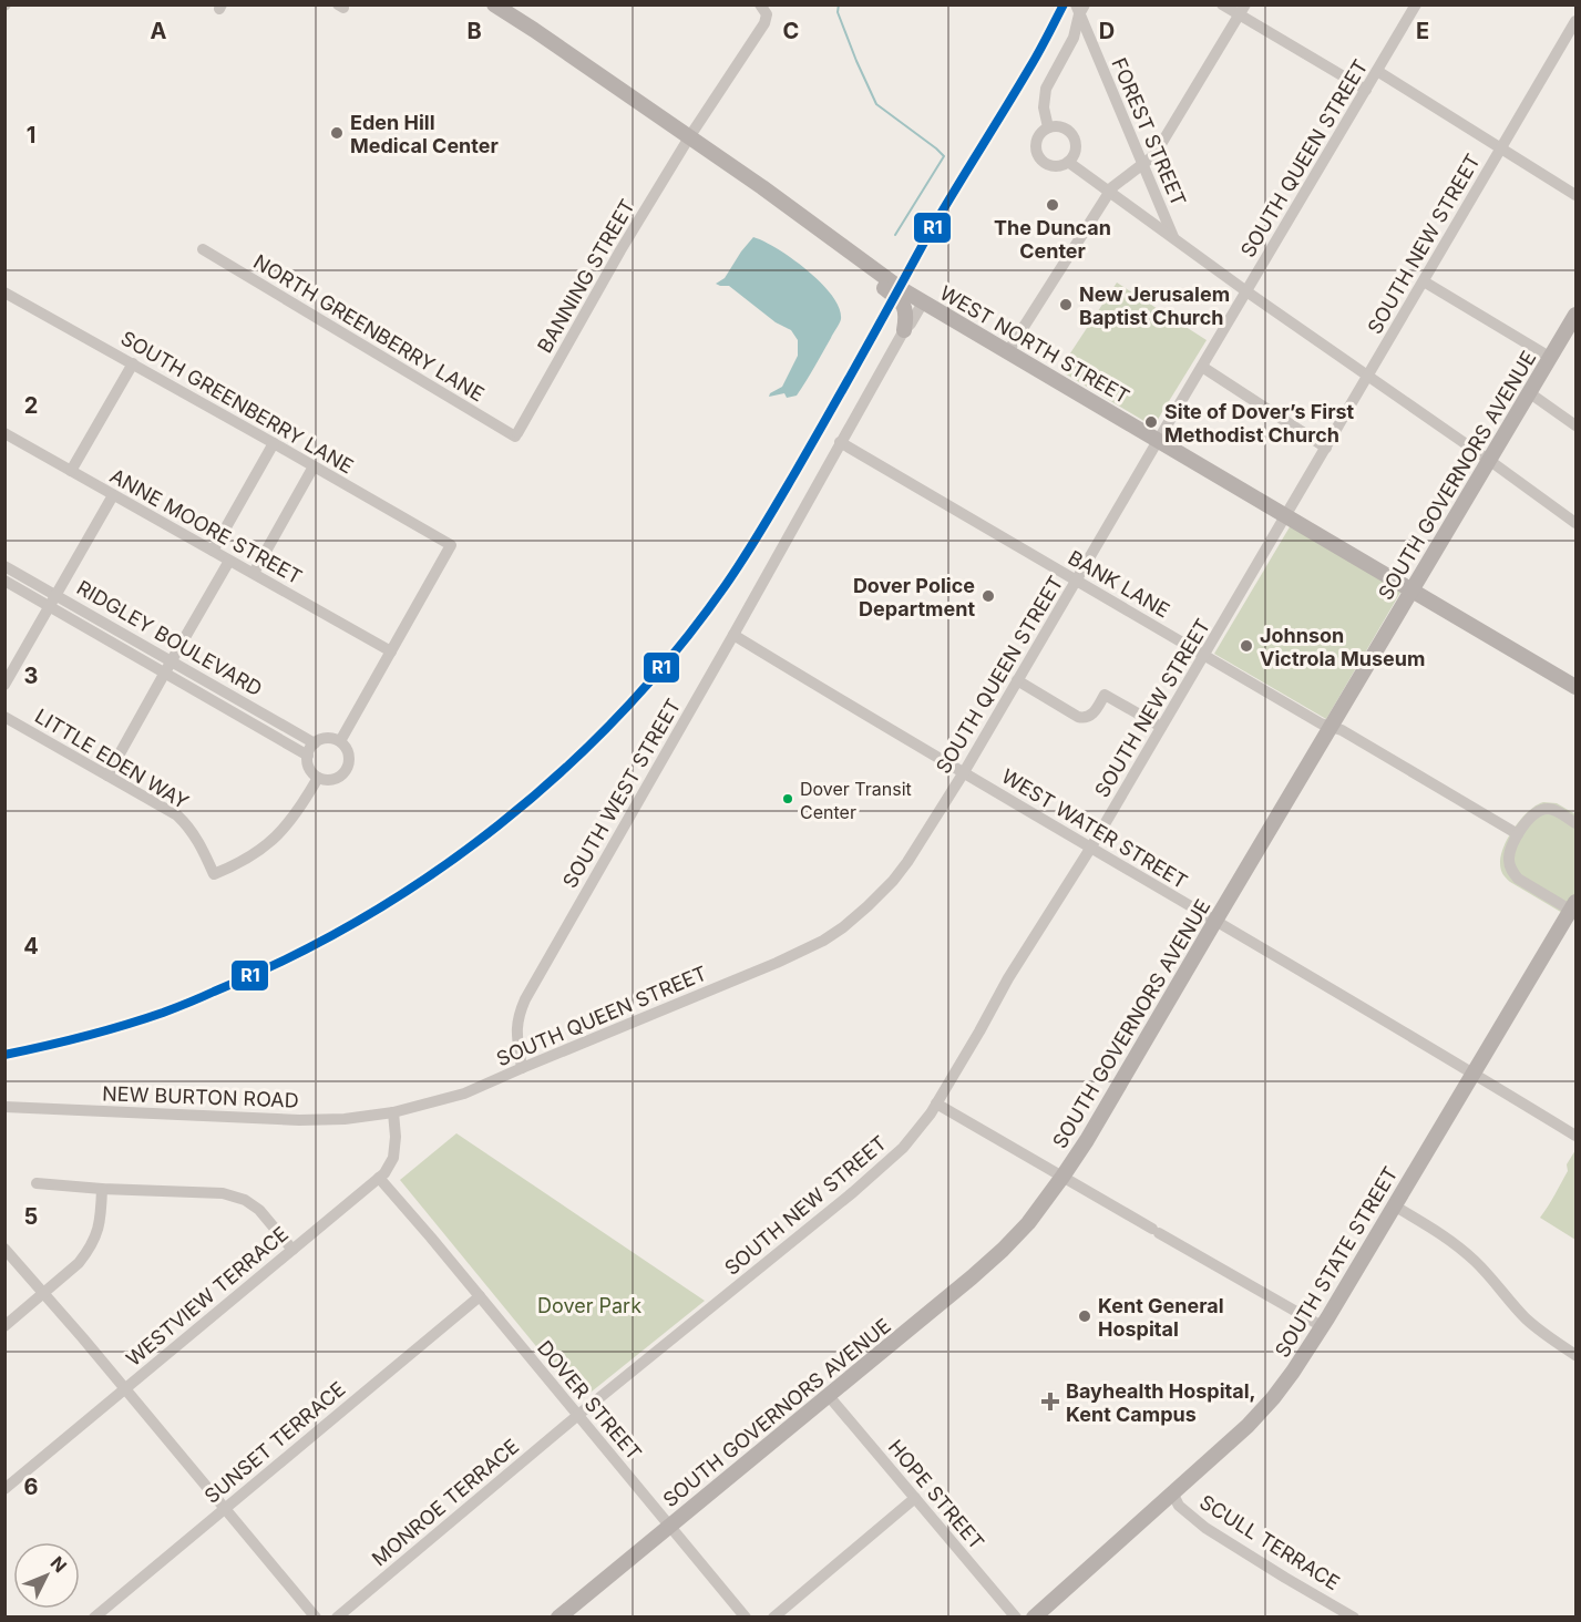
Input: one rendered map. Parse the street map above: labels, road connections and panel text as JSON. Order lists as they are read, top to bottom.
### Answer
{
  "streets": {
    "main road": ["WEST NORTH STREET", "SOUTH GOVERNORS AVENUE", "SOUTH STATE STREET"],
    "street": [
      "FOREST STREET",
      "SOUTH QUEEN STREET",
      "SOUTH NEW STREET",
      "BANNING STREET",
      "NORTH GREENBERRY LANE",
      "SOUTH GREENBERRY LANE",
      "ANNE MOORE STREET",
      "BANK LANE",
      "RIDGLEY BOULEVARD",
      "LITTLE EDEN WAY",
      "SOUTH WEST STREET",
      "WEST WATER STREET",
      "NEW BURTON ROAD",
      "WESTVIEW TERRACE",
      "DOVER STREET",
      "SUNSET TERRACE",
      "HOPE STREET",
      "MONROE TERRACE",
      "SCULL TERRACE"
    ]
  },
  "crossings": [
    ["SOUTH QUEEN STREET", "WEST NORTH STREET"],
    ["SOUTH QUEEN STREET", "BANK LANE"],
    ["SOUTH QUEEN STREET", "SOUTH WEST STREET"],
    ["SOUTH QUEEN STREET", "WEST WATER STREET"],
    ["SOUTH QUEEN STREET", "NEW BURTON ROAD"],
    ["SOUTH QUEEN STREET", "WESTVIEW TERRACE"],
    ["SOUTH NEW STREET", "WEST NORTH STREET"],
    ["SOUTH NEW STREET", "BANK LANE"],
    ["SOUTH NEW STREET", "WEST WATER STREET"],
    ["SOUTH NEW STREET", "DOVER STREET"],
    ["SOUTH NEW STREET", "MONROE TERRACE"],
    ["BANNING STREET", "NORTH GREENBERRY LANE"],
    ["BANNING STREET", "WEST NORTH STREET"],
    ["WEST NORTH STREET", "SOUTH GOVERNORS AVENUE"],
    ["WEST NORTH STREET", "SOUTH WEST STREET"],
    ["SOUTH GREENBERRY LANE", "ANNE MOORE STREET"],
    ["SOUTH GOVERNORS AVENUE", "BANK LANE"],
    ["SOUTH GOVERNORS AVENUE", "WEST WATER STREET"],
    ["SOUTH GOVERNORS AVENUE", "DOVER STREET"],
    ["SOUTH GOVERNORS AVENUE", "HOPE STREET"],
    ["BANK LANE", "SOUTH WEST STREET"],
    ["RIDGLEY BOULEVARD", "LITTLE EDEN WAY"],
    ["SOUTH WEST STREET", "WEST WATER STREET"],
    ["WEST WATER STREET", "SOUTH STATE STREET"],
    ["NEW BURTON ROAD", "WESTVIEW TERRACE"],
    ["SOUTH STATE STREET", "SCULL TERRACE"],
    ["WESTVIEW TERRACE", "DOVER STREET"],
    ["DOVER STREET", "SUNSET TERRACE"],
    ["DOVER STREET", "MONROE TERRACE"]
  ],
  "parks": ["Dover Park"],
  "places": {
    "other": [
      "Eden Hill Medical Center",
      "The Duncan Center",
      "New Jerusalem Baptist Church",
      "Site of Dover’s First Methodist Church",
      "Dover Police Department",
      "Johnson Victrola Museum",
      "Dover Transit Center",
      "Kent General Hospital"
    ],
    "health": ["Bayhealth Hospital, Kent Campus"]
  },
  "lines": ["transit line R1"],
  "north": "top right",
  "grid": {
    "columns": [
      "A",
      "B",
      "C",
      "D",
      "E"
    ],
    "rows": [
      "1",
      "2",
      "3",
      "4",
      "5",
      "6"
    ]
  }
}
